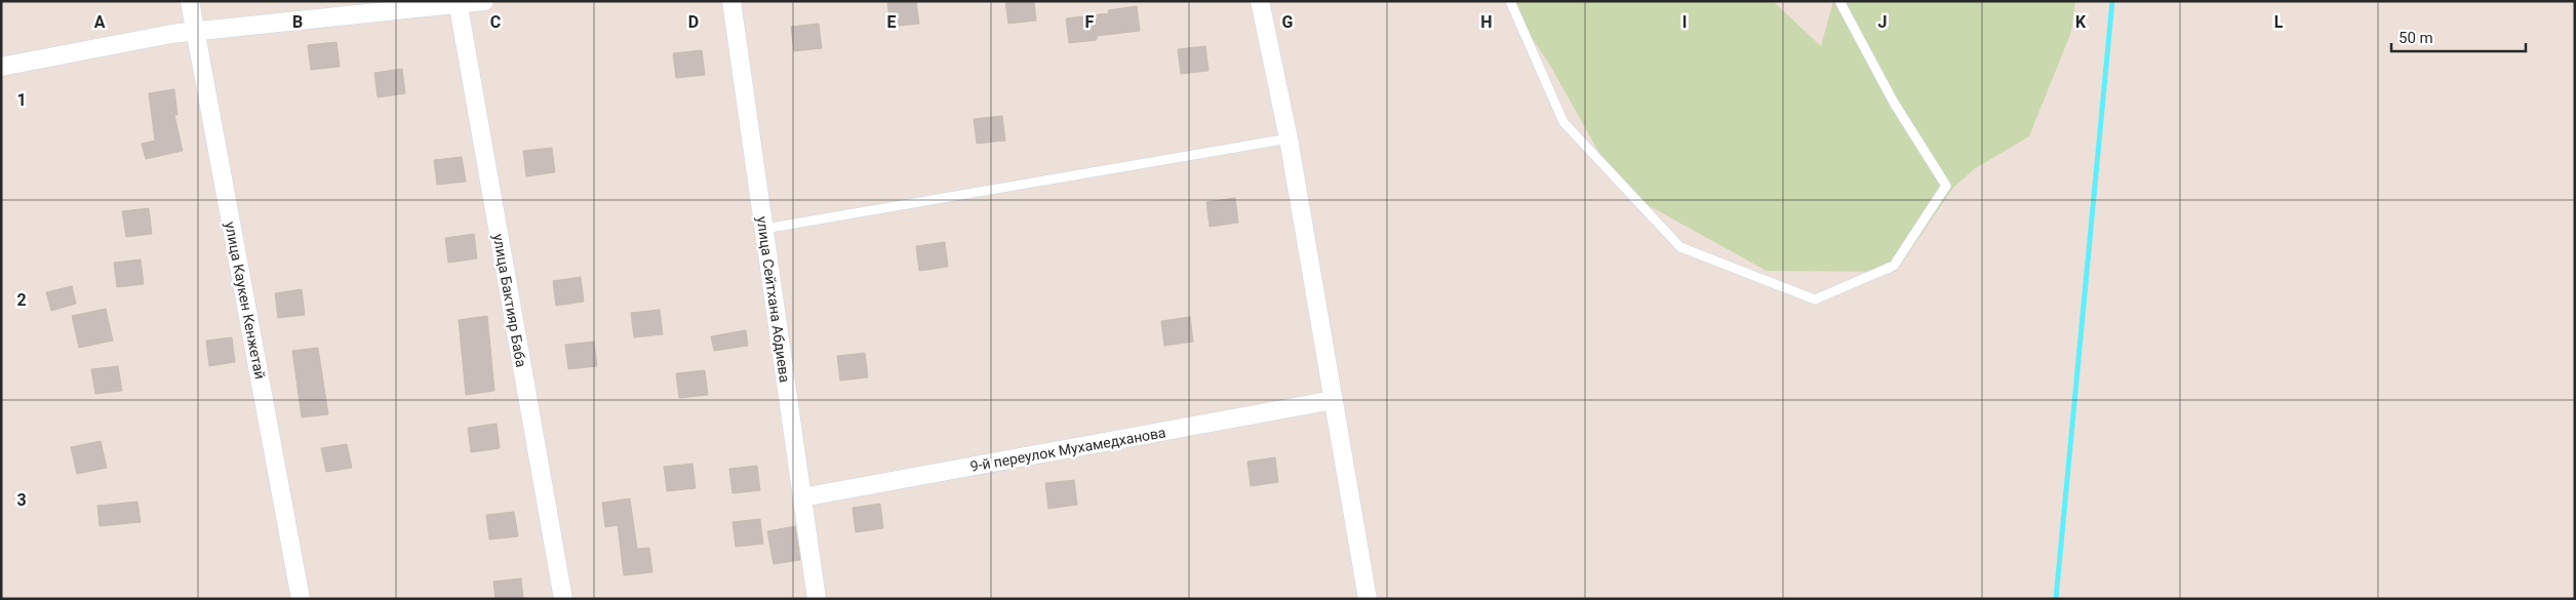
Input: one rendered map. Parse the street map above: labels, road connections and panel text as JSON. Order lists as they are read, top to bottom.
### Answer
{
  "streets": {
    "street": [
      "улица Сейтхана Абдиева",
      "улица Каукен Кенжетай",
      "улица Бактияр Баба",
      "9-й переулок Мухамедханова"
    ]
  },
  "crossings": [
    ["улица Сейтхана Абдиева", "9-й переулок Мухамедханова"]
  ],
  "scale_bar": "50 m",
  "grid": {
    "columns": [
      "A",
      "B",
      "C",
      "D",
      "E",
      "F",
      "G",
      "H",
      "I",
      "J",
      "K",
      "L"
    ],
    "rows": ["1", "2", "3"]
  }
}
